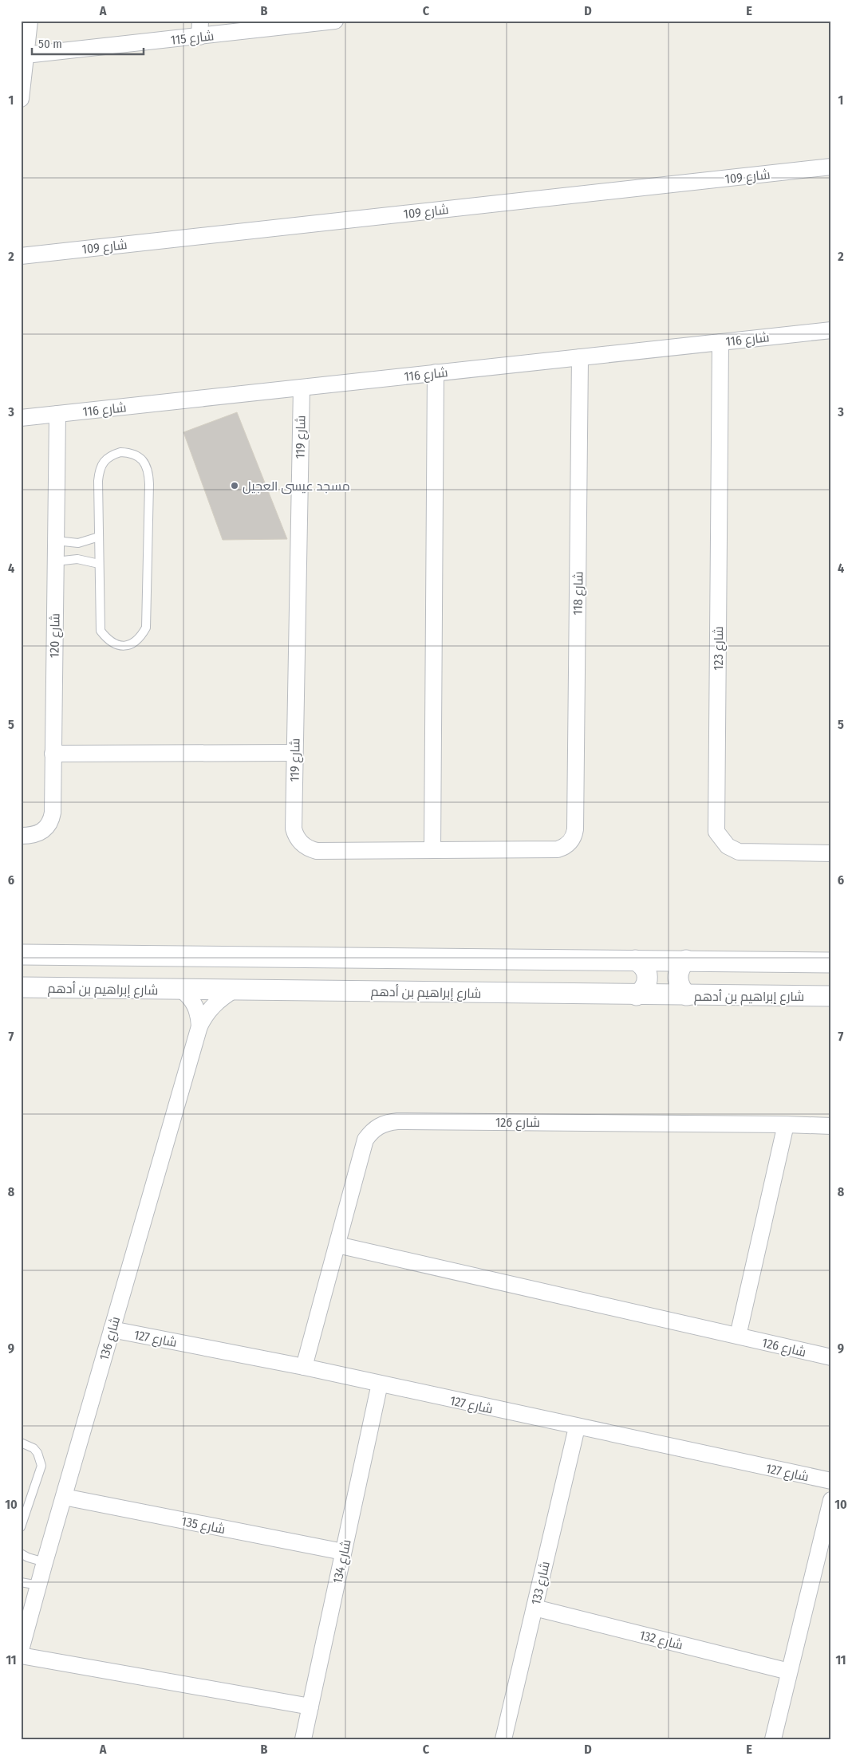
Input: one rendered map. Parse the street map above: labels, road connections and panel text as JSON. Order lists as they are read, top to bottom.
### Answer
{
  "streets": {
    "street": [
      "شارع 115",
      "شارع 109",
      "شارع 116",
      "شارع 119",
      "شارع 118",
      "شارع 120",
      "شارع 123",
      "شارع إبراهيم بن أدهم",
      "شارع 126",
      "شارع 136",
      "شارع 127",
      "شارع 135",
      "شارع 134",
      "شارع 133",
      "شارع 132"
    ]
  },
  "crossings": [
    ["شارع 116", "شارع 119"],
    ["شارع 116", "شارع 118"],
    ["شارع 116", "شارع 120"],
    ["شارع 116", "شارع 123"],
    ["شارع 119", "شارع 118"],
    ["شارع إبراهيم بن أدهم", "شارع 136"],
    ["شارع 126", "شارع 127"],
    ["شارع 136", "شارع 127"],
    ["شارع 136", "شارع 135"],
    ["شارع 127", "شارع 134"],
    ["شارع 127", "شارع 133"],
    ["شارع 135", "شارع 134"],
    ["شارع 133", "شارع 132"]
  ],
  "places": ["مسجد عيسى العجيل"],
  "scale_bar": "50 m",
  "grid": {
    "columns": [
      "A",
      "B",
      "C",
      "D",
      "E"
    ],
    "rows": [
      "1",
      "2",
      "3",
      "4",
      "5",
      "6",
      "7",
      "8",
      "9",
      "10",
      "11"
    ]
  }
}
